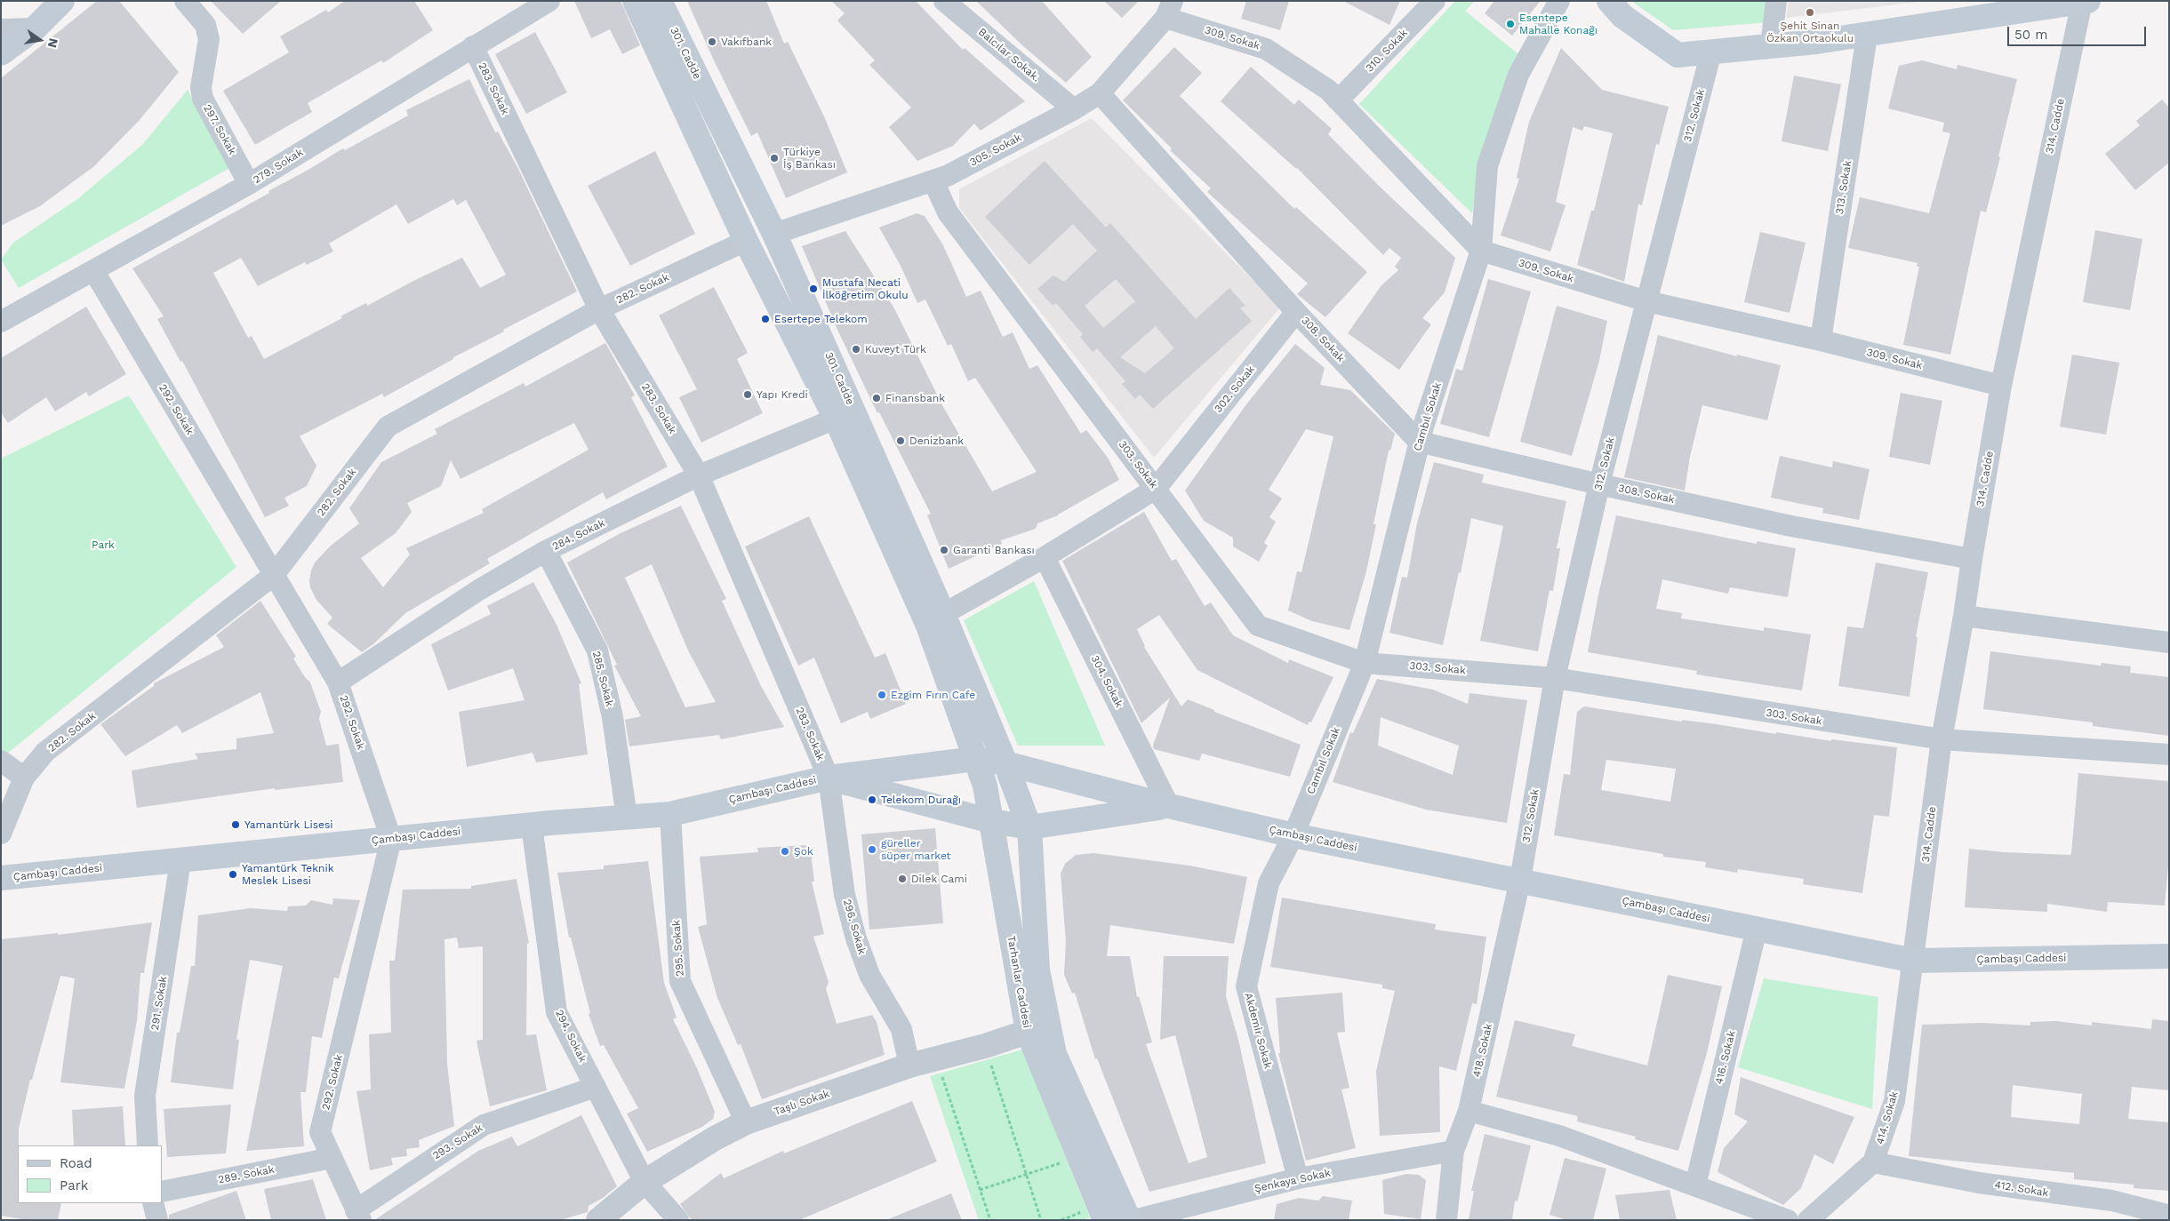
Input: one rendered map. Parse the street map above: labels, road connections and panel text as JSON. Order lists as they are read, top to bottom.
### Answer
{
  "streets": {
    "main road": ["301. Cadde", "Çambaşı Caddesi", "Tarhanlar Caddesi"],
    "street": [
      "309. Sokak",
      "310. Sokak",
      "Balcılar Sokak.",
      "283. Sokak",
      "312. Sokak",
      "314. Cadde",
      "297. Sokak",
      "305. Sokak",
      "279. Sokak",
      "313. Sokak",
      "282. Sokak",
      "308. Sokak",
      "302. Sokak",
      "292. Sokak",
      "Cambıl Sokak",
      "303. Sokak",
      "284. Sokak",
      "285. Sokak",
      "304. Sokak",
      "296. Sokak",
      "295. Sokak",
      "291. Sokak",
      "Akdemir Sokak",
      "294. Sokak",
      "418. Sokak",
      "416. Sokak",
      "Taşlı Sokak",
      "414. Sokak",
      "293. Sokak",
      "289. Sokak",
      "Şenkaya Sokak",
      "412. Sokak"
    ]
  },
  "crossings": [
    ["309. Sokak", "310. Sokak"],
    ["309. Sokak", "312. Sokak"],
    ["309. Sokak", "314. Cadde"],
    ["309. Sokak", "305. Sokak"],
    ["309. Sokak", "313. Sokak"],
    ["309. Sokak", "Cambıl Sokak"],
    ["301. Cadde", "305. Sokak"],
    ["301. Cadde", "282. Sokak"],
    ["301. Cadde", "302. Sokak"],
    ["301. Cadde", "284. Sokak"],
    ["301. Cadde", "Çambaşı Caddesi"],
    ["301. Cadde", "Tarhanlar Caddesi"],
    ["Balcılar Sokak.", "305. Sokak"],
    ["283. Sokak", "279. Sokak"],
    ["283. Sokak", "282. Sokak"],
    ["283. Sokak", "284. Sokak"],
    ["283. Sokak", "Çambaşı Caddesi"],
    ["283. Sokak", "296. Sokak"],
    ["312. Sokak", "308. Sokak"],
    ["312. Sokak", "303. Sokak"],
    ["312. Sokak", "Çambaşı Caddesi"],
    ["312. Sokak", "418. Sokak"],
    ["314. Cadde", "308. Sokak"],
    ["314. Cadde", "303. Sokak"],
    ["314. Cadde", "Çambaşı Caddesi"],
    ["314. Cadde", "414. Sokak"],
    ["297. Sokak", "279. Sokak"],
    ["305. Sokak", "303. Sokak"],
    ["279. Sokak", "292. Sokak"],
    ["282. Sokak", "292. Sokak"],
    ["308. Sokak", "302. Sokak"],
    ["308. Sokak", "Cambıl Sokak"],
    ["302. Sokak", "303. Sokak"],
    ["302. Sokak", "304. Sokak"],
    ["292. Sokak", "284. Sokak"],
    ["292. Sokak", "Çambaşı Caddesi"],
    ["292. Sokak", "293. Sokak"],
    ["292. Sokak", "289. Sokak"],
    ["Cambıl Sokak", "303. Sokak"],
    ["Cambıl Sokak", "Çambaşı Caddesi"],
    ["Cambıl Sokak", "Akdemir Sokak"],
    ["284. Sokak", "285. Sokak"],
    ["285. Sokak", "Çambaşı Caddesi"],
    ["304. Sokak", "Çambaşı Caddesi"],
    ["Çambaşı Caddesi", "296. Sokak"],
    ["Çambaşı Caddesi", "295. Sokak"],
    ["Çambaşı Caddesi", "Tarhanlar Caddesi"],
    ["Çambaşı Caddesi", "291. Sokak"],
    ["Çambaşı Caddesi", "Akdemir Sokak"],
    ["Çambaşı Caddesi", "294. Sokak"],
    ["Çambaşı Caddesi", "418. Sokak"],
    ["Çambaşı Caddesi", "416. Sokak"],
    ["Çambaşı Caddesi", "414. Sokak"],
    ["296. Sokak", "Taşlı Sokak"],
    ["295. Sokak", "Taşlı Sokak"],
    ["Tarhanlar Caddesi", "Taşlı Sokak"],
    ["Akdemir Sokak", "Şenkaya Sokak"],
    ["294. Sokak", "Taşlı Sokak"],
    ["294. Sokak", "293. Sokak"],
    ["418. Sokak", "Şenkaya Sokak"],
    ["414. Sokak", "412. Sokak"]
  ],
  "parks": ["Park"],
  "places": [
    "Şehit Sinan Özkan Ortaokulu",
    "Esentepe Mahalle Konağı",
    "Vakıfbank",
    "Türkiye İş Bankası",
    "Mustafa Necati İlköğretim Okulu",
    "Esertepe Telekom",
    "Kuveyt Türk",
    "Yapı Kredi",
    "Finansbank",
    "Denizbank",
    "Garanti Bankası",
    "Ezgim Fırın Cafe",
    "Telekom Durağı",
    "Yamantürk Lisesi",
    "güreller süper market",
    "Şok",
    "Yamantürk Teknik Meslek Lisesi",
    "Dilek Cami"
  ],
  "legend": ["Road", "Park"],
  "scale_bar": "50 m",
  "north": "right"
}
